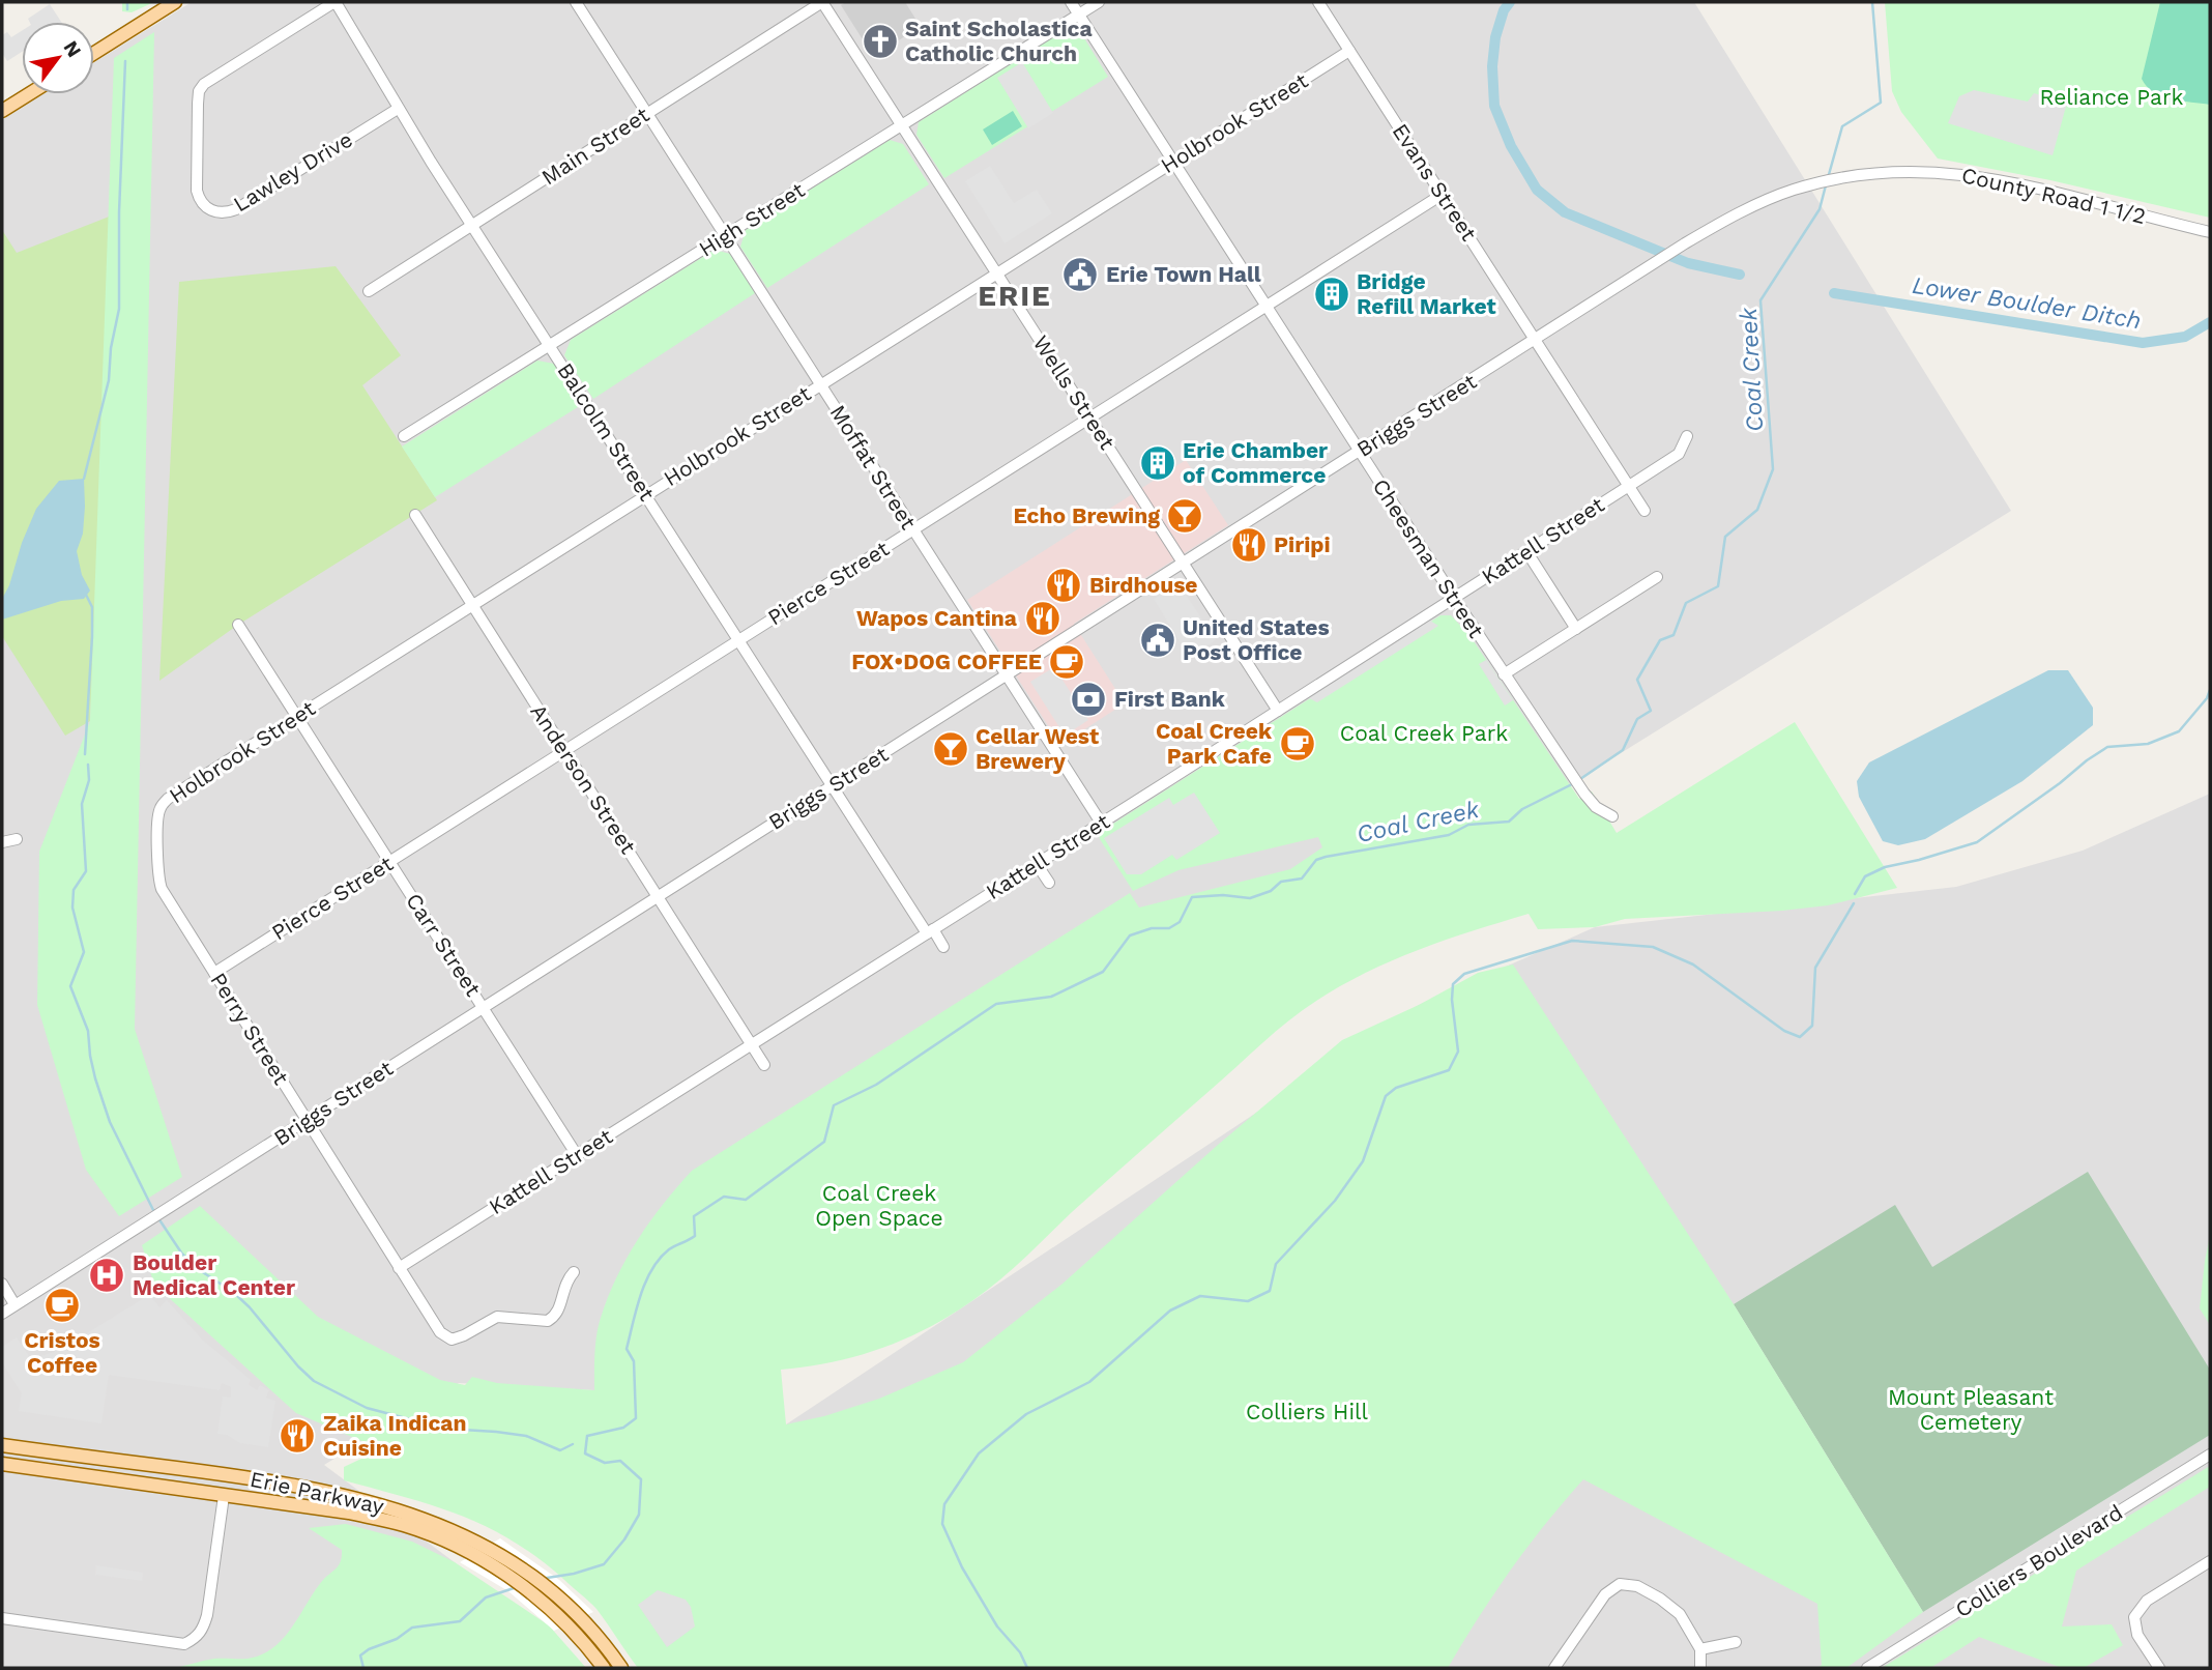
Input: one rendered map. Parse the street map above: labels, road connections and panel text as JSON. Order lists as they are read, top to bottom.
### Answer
{
  "streets": {
    "main road": ["Erie Parkway"],
    "street": [
      "Holbrook Street",
      "Main Street",
      "Lawley Drive",
      "Evans Street",
      "County Road 1 1/2",
      "High Street",
      "Wells Street",
      "Briggs Street",
      "Balcolm Street",
      "Moffat Street",
      "Kattell Street",
      "Cheesman Street",
      "Pierce Street",
      "Anderson Street",
      "Carr Street",
      "Perry Street",
      "Colliers Boulevard"
    ]
  },
  "crossings": [
    ["Holbrook Street", "Evans Street"],
    ["Holbrook Street", "Wells Street"],
    ["Holbrook Street", "Balcolm Street"],
    ["Holbrook Street", "Moffat Street"],
    ["Holbrook Street", "Cheesman Street"],
    ["Holbrook Street", "Anderson Street"],
    ["Holbrook Street", "Carr Street"],
    ["Holbrook Street", "Perry Street"],
    ["Main Street", "Wells Street"],
    ["Main Street", "Balcolm Street"],
    ["Main Street", "Moffat Street"],
    ["Lawley Drive", "Balcolm Street"],
    ["Evans Street", "Briggs Street"],
    ["Evans Street", "Kattell Street"],
    ["Evans Street", "Pierce Street"],
    ["County Road 1 1/2", "Briggs Street"],
    ["High Street", "Wells Street"],
    ["High Street", "Balcolm Street"],
    ["High Street", "Moffat Street"],
    ["High Street", "Cheesman Street"],
    ["Wells Street", "Briggs Street"],
    ["Wells Street", "Kattell Street"],
    ["Wells Street", "Pierce Street"],
    ["Briggs Street", "Balcolm Street"],
    ["Briggs Street", "Moffat Street"],
    ["Briggs Street", "Cheesman Street"],
    ["Briggs Street", "Anderson Street"],
    ["Briggs Street", "Carr Street"],
    ["Briggs Street", "Perry Street"],
    ["Balcolm Street", "Kattell Street"],
    ["Balcolm Street", "Pierce Street"],
    ["Moffat Street", "Kattell Street"],
    ["Moffat Street", "Pierce Street"],
    ["Kattell Street", "Cheesman Street"],
    ["Kattell Street", "Anderson Street"],
    ["Kattell Street", "Carr Street"],
    ["Kattell Street", "Perry Street"],
    ["Cheesman Street", "Pierce Street"],
    ["Pierce Street", "Anderson Street"],
    ["Pierce Street", "Carr Street"],
    ["Pierce Street", "Perry Street"]
  ],
  "districts": ["ERIE"],
  "water": ["Lower Boulder Ditch", "Coal Creek"],
  "parks": [
    "Reliance Park",
    "Coal Creek Park",
    "Coal Creek Open Space",
    "Mount Pleasant Cemetery",
    "Colliers Hill"
  ],
  "places": {
    "church": ["Saint Scholastica Catholic Church"],
    "public building": ["Erie Town Hall", "United States Post Office"],
    "building": ["Bridge Refill Market", "Erie Chamber of Commerce"],
    "bar": ["Echo Brewing", "Cellar West Brewery"],
    "restaurant": [
      "Piripi",
      "Birdhouse",
      "Wapos Cantina",
      "Zaika Indican Cuisine"
    ],
    "cafe": ["FOX•DOG COFFEE", "Coal Creek Park Cafe", "Cristos Coffee"],
    "bank": ["First Bank"],
    "hospital": ["Boulder Medical Center"]
  },
  "north": "top right"
}
